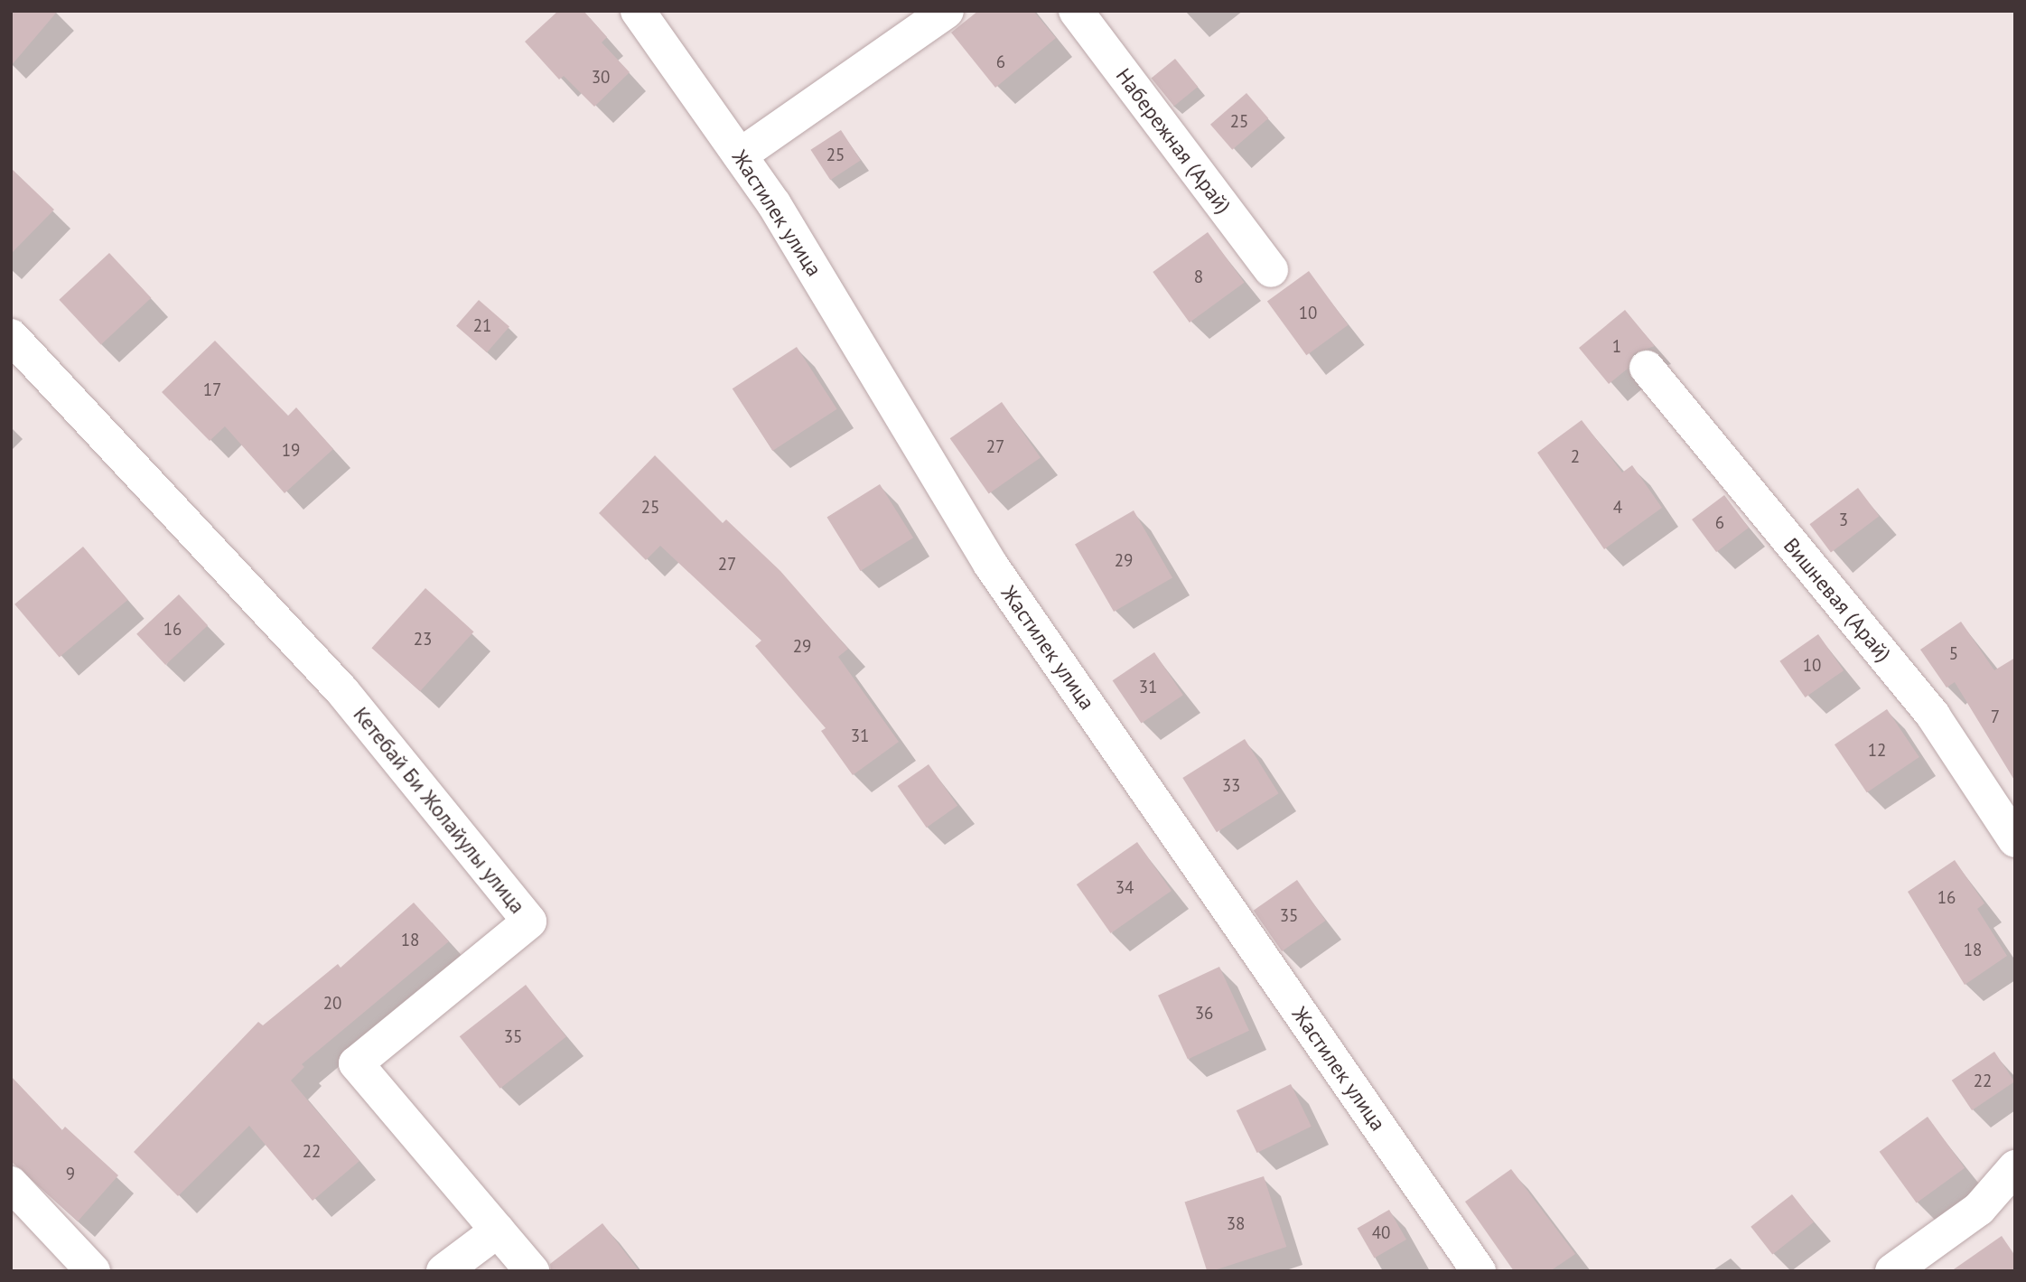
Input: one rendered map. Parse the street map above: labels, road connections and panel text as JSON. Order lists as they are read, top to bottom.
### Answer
{
  "streets": {
    "street": [
      "Набережная (Арай)",
      "Жастилек улица",
      "Вишневая (Арай)",
      "Кетебай Би Жолайулы улица"
    ]
  },
  "house_numbers": [
    "6",
    "30",
    "25",
    "25",
    "8",
    "10",
    "21",
    "1",
    "17",
    "27",
    "19",
    "2",
    "25",
    "4",
    "3",
    "6",
    "29",
    "27",
    "16",
    "23",
    "29",
    "5",
    "10",
    "31",
    "7",
    "31",
    "12",
    "33",
    "34",
    "16",
    "35",
    "18",
    "18",
    "20",
    "36",
    "35",
    "22",
    "22",
    "9",
    "38",
    "40"
  ]
}
